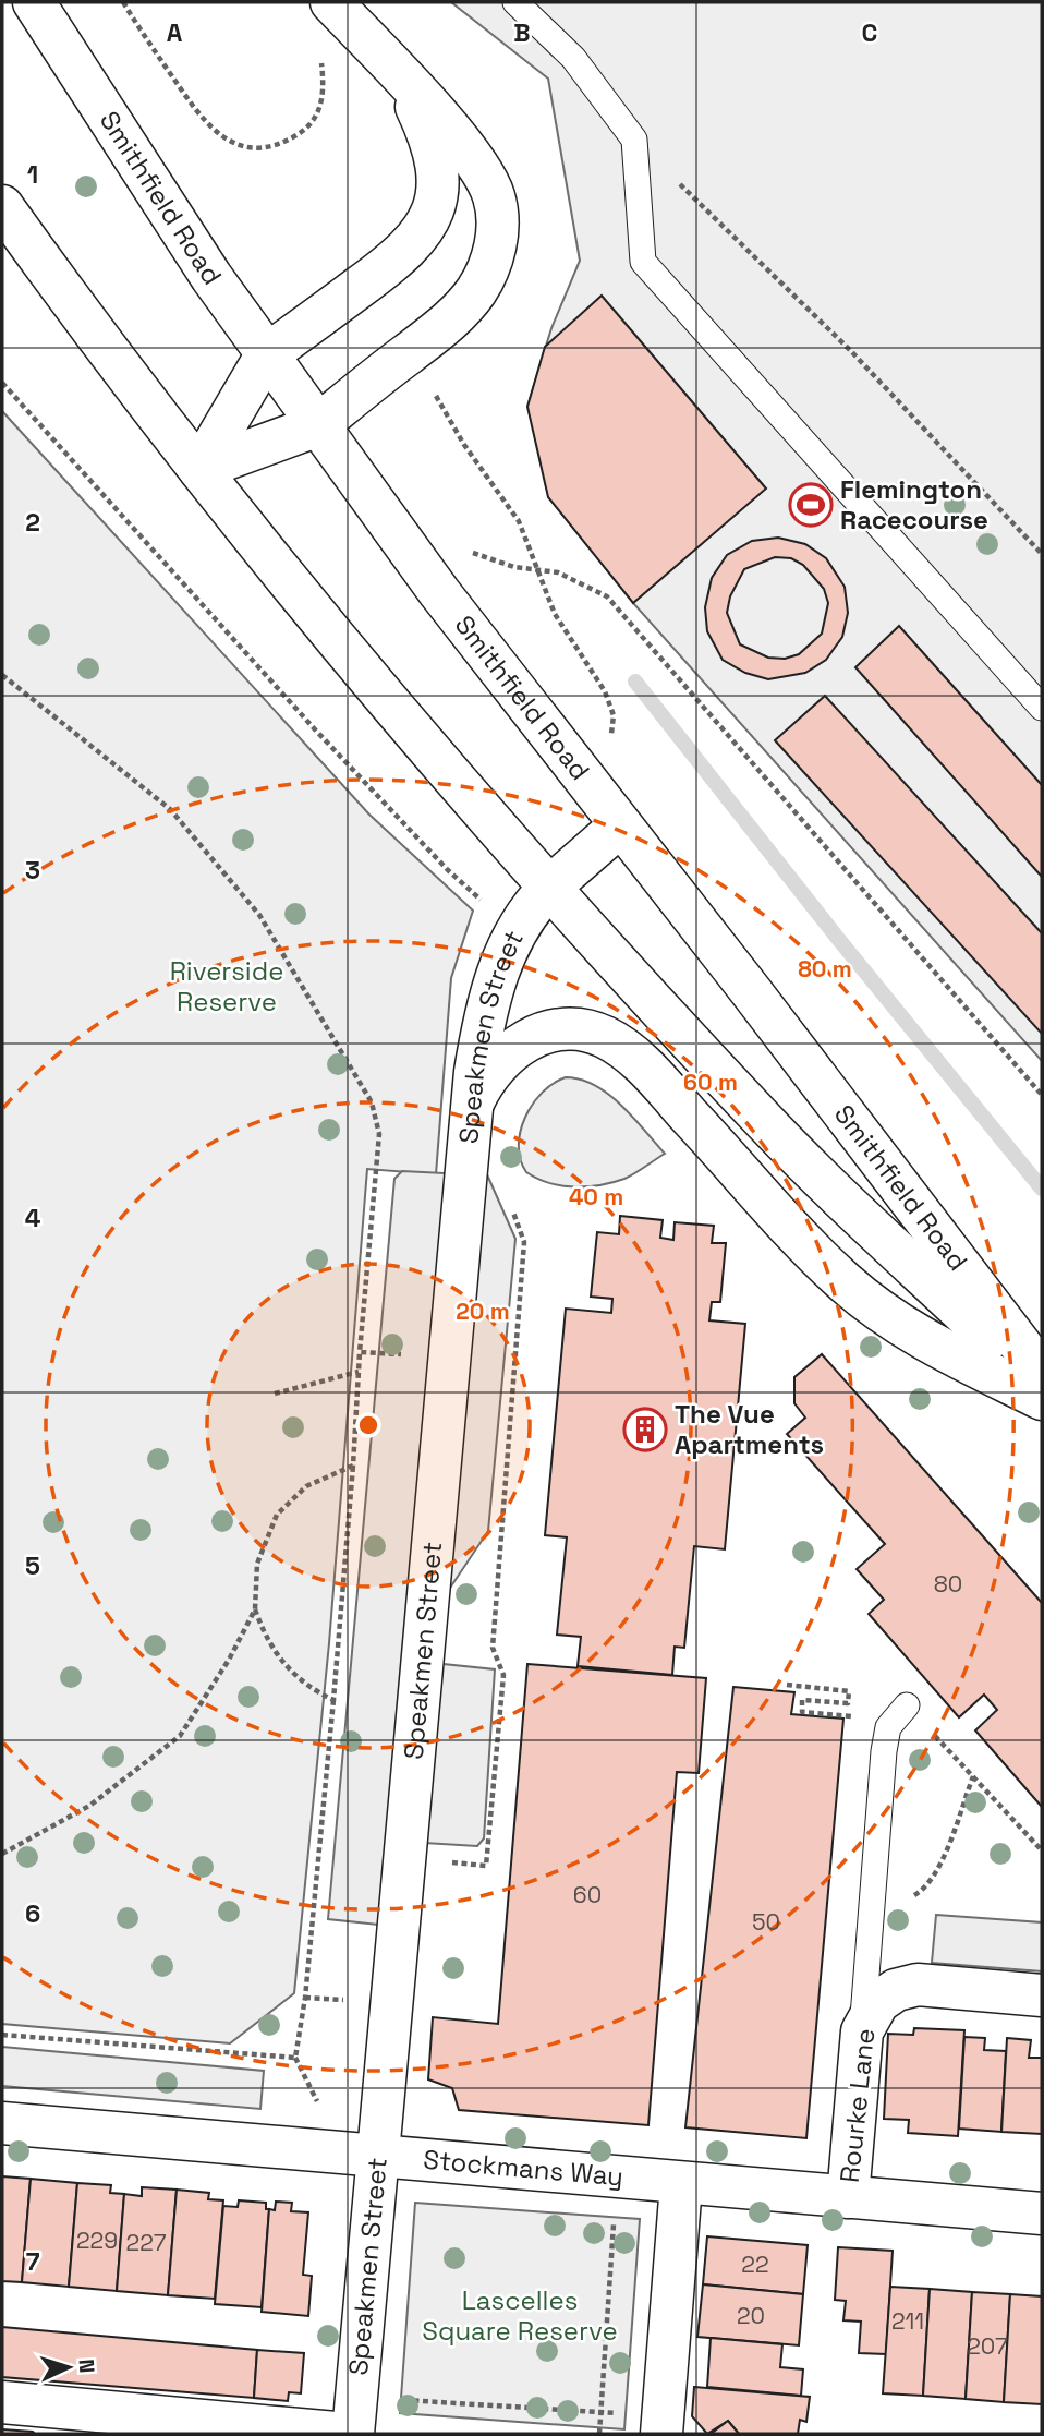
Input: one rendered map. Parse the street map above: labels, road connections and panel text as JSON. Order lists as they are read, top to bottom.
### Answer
{
  "streets": {
    "main road": [
      "Smithfield Road",
      "Speakmen Street",
      "Rourke Lane",
      "Stockmans Way"
    ]
  },
  "crossings": [
    ["Smithfield Road", "Speakmen Street"],
    ["Speakmen Street", "Stockmans Way"],
    ["Rourke Lane", "Stockmans Way"]
  ],
  "parks": ["Riverside Reserve", "Lascelles Square Reserve"],
  "places": {
    "sports": ["Flemington Racecourse"],
    "building": ["The Vue Apartments"]
  },
  "house_numbers": [
    "80",
    "60",
    "50",
    "229",
    "227",
    "22",
    "20",
    "211",
    "207"
  ],
  "north": "right",
  "grid": {
    "columns": ["A", "B", "C"],
    "rows": [
      "1",
      "2",
      "3",
      "4",
      "5",
      "6",
      "7"
    ]
  },
  "rings": [
    "80 m",
    "60 m",
    "40 m",
    "20 m"
  ]
}
